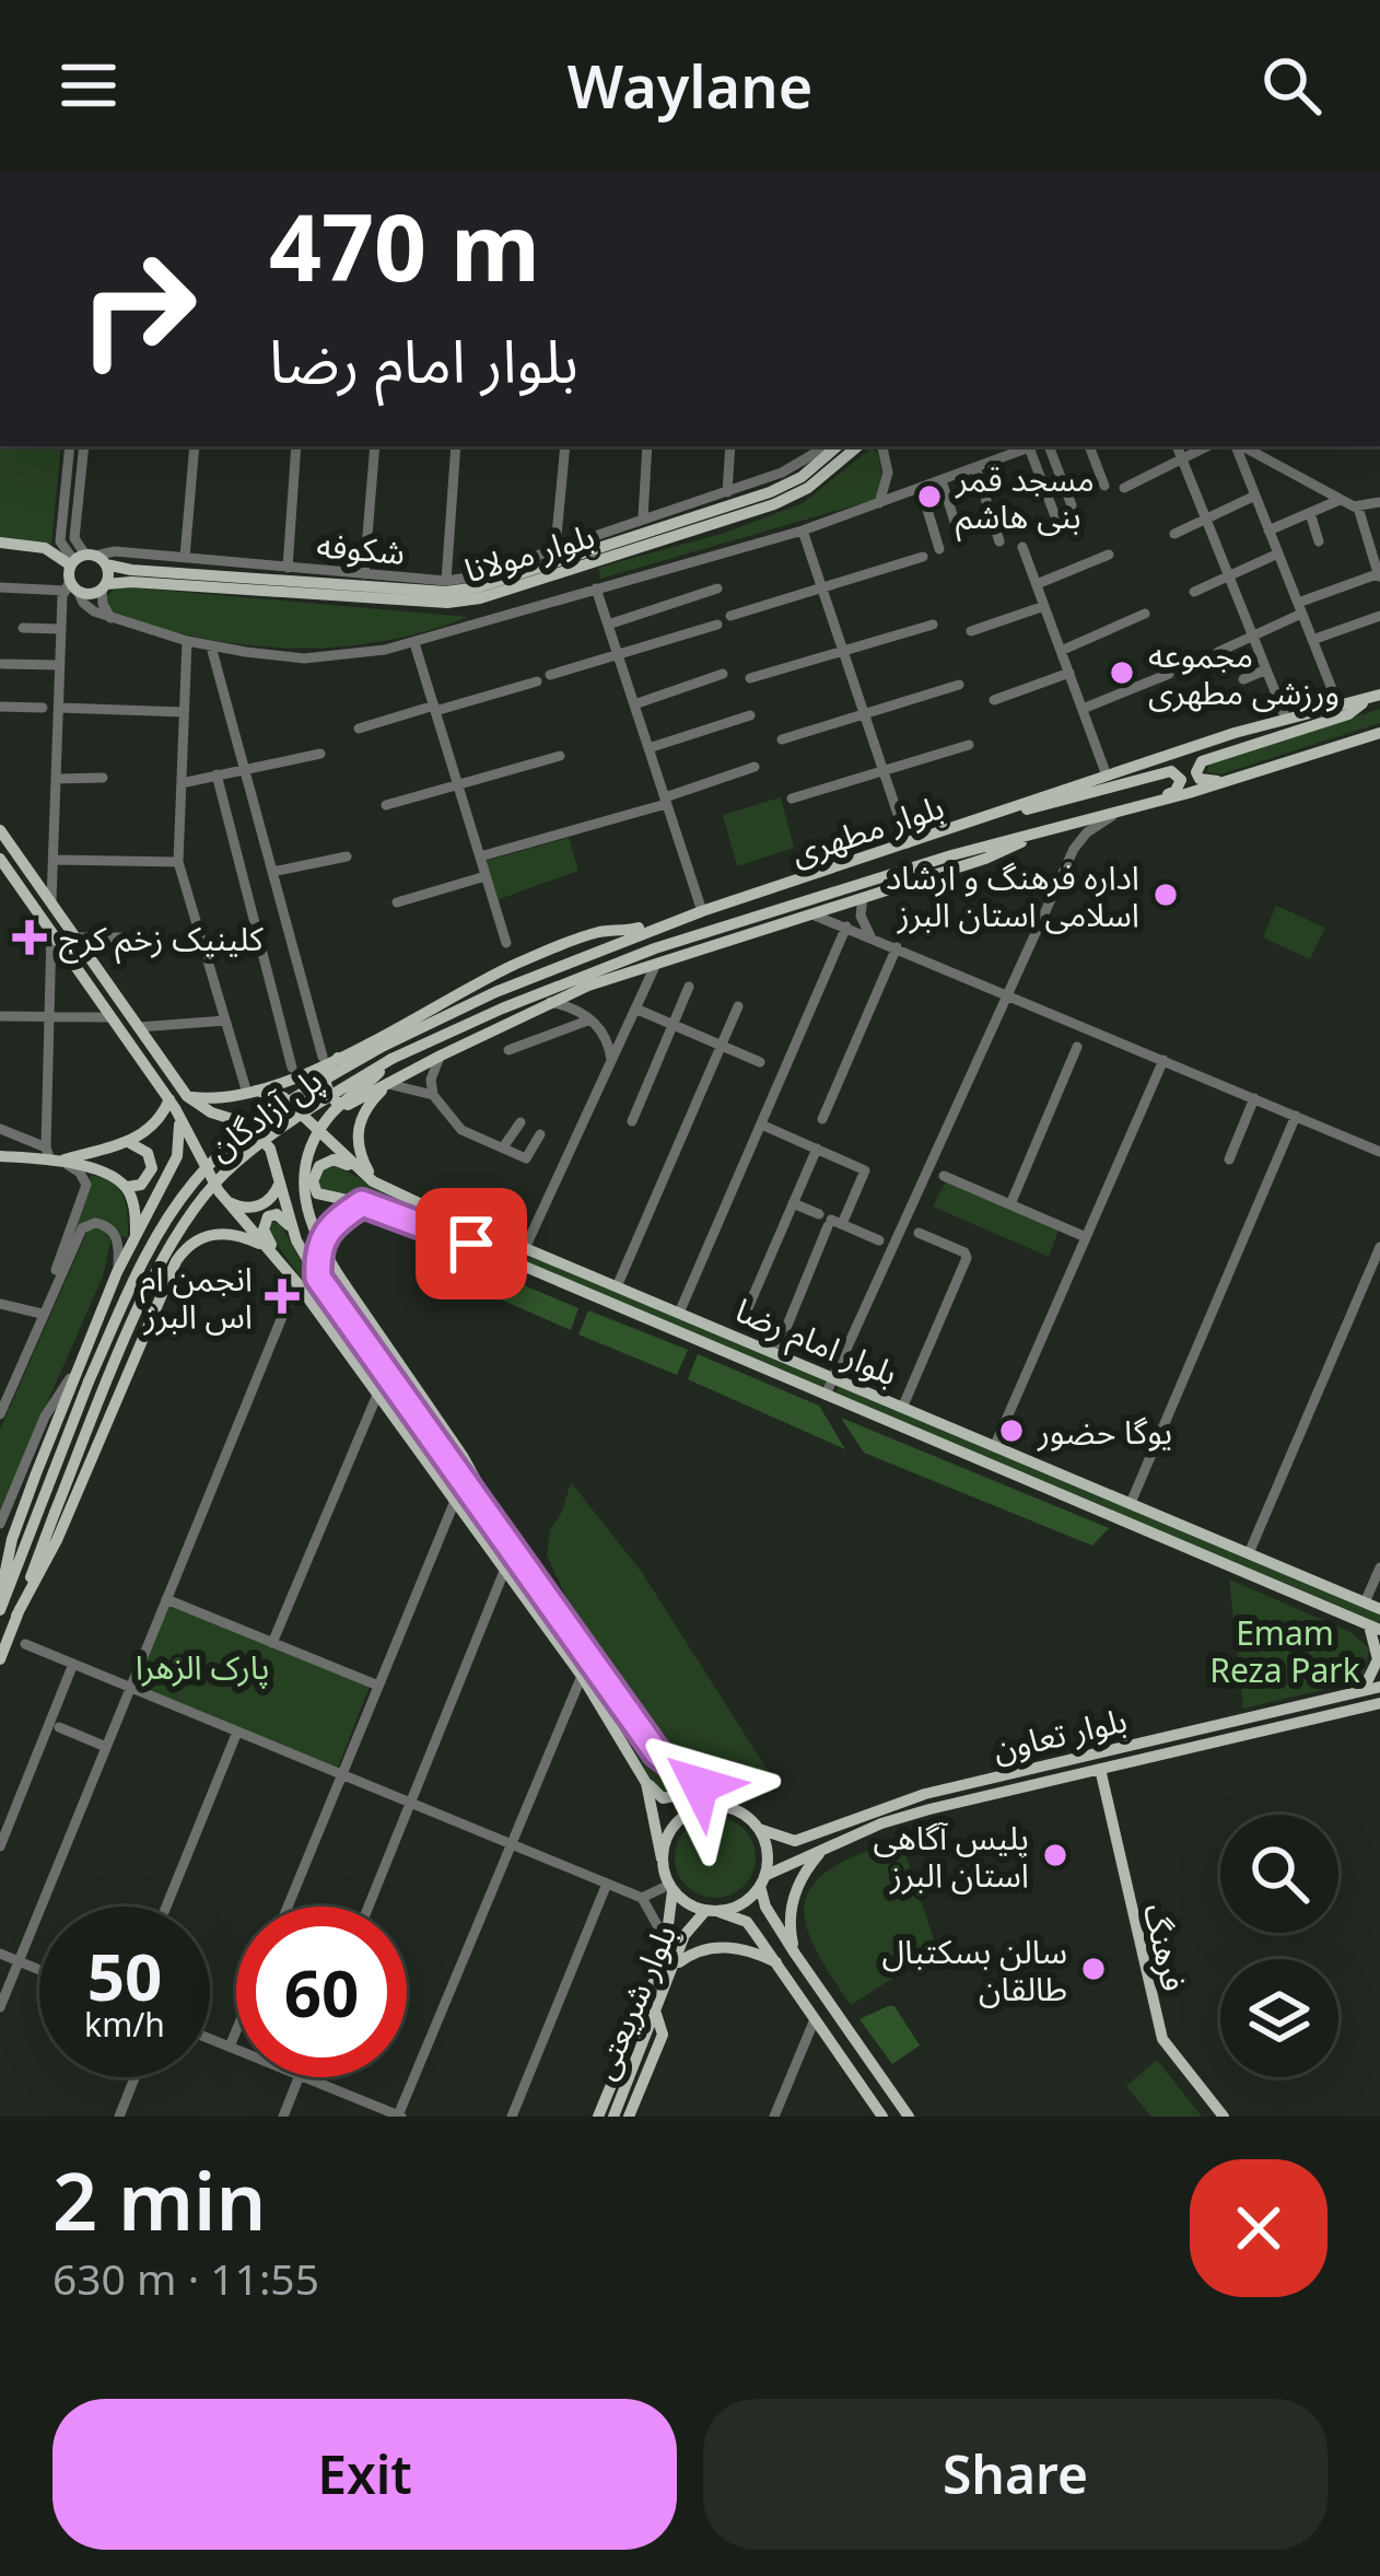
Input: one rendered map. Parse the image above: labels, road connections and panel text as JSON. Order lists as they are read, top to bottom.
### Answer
{
  "streets": {
    "main road": [
      "شکوفه",
      "بلوار مولانا",
      "بلوار مطهری",
      "پل آزادگان",
      "بلوار امام رضا",
      "بلوار تعاون",
      "فرهنگ",
      "بلوار شریعتی"
    ]
  },
  "crossings": [
    ["شکوفه", "بلوار مولانا"],
    ["بلوار مطهری", "پل آزادگان"],
    ["بلوار تعاون", "فرهنگ"],
    ["بلوار تعاون", "بلوار شریعتی"]
  ],
  "parks": ["Emam Reza Park", "پارک الزهرا"],
  "places": {
    "other": [
      "مسجد قمر بنی هاشم",
      "مجموعه ورزشی مطهری",
      "اداره فرهنگ و ارشاد اسلامی استان البرز",
      "یوگا حضور",
      "پلیس آگاهی استان البرز",
      "سالن بسکتبال طالقان"
    ],
    "health": ["کلینیک زخم کرج", "انجمن ام اس البرز"]
  },
  "page": {
    "header": "Waylane",
    "turn": ["470 m", "بلوار امام رضا"],
    "speed": "50 km/h",
    "limit": "60",
    "heading": ["2 min", "630 m · 11:55"],
    "buttons": ["Exit", "Share"]
  }
}
